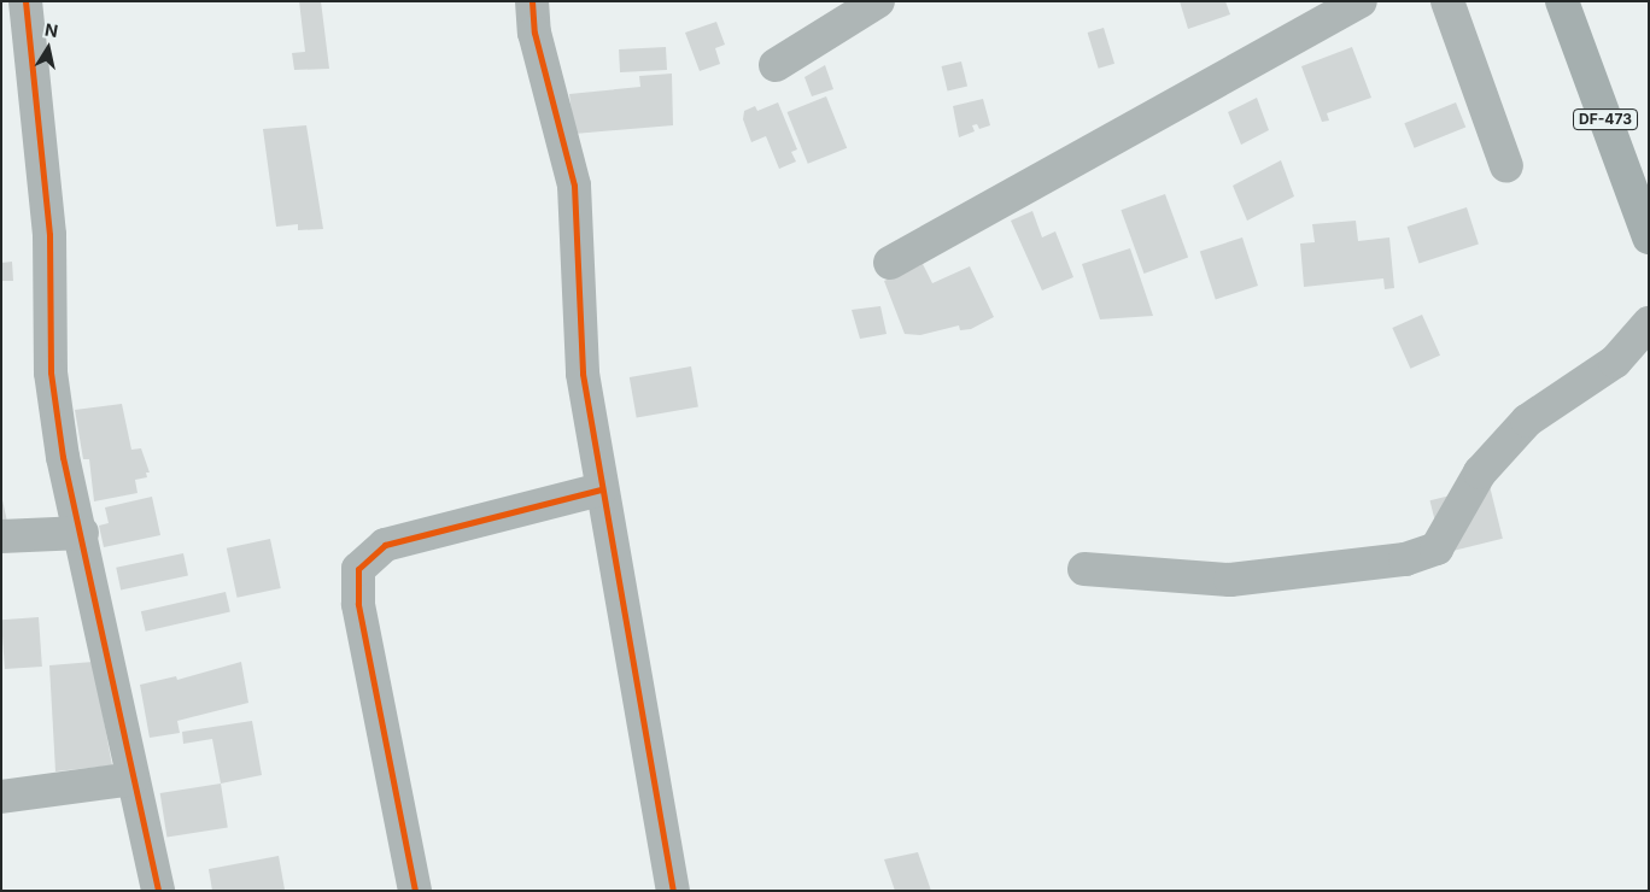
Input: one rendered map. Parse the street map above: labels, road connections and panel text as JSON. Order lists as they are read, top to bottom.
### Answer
{
  "streets": {
    "main road": ["DF-473"]
  },
  "north": "top"
}
